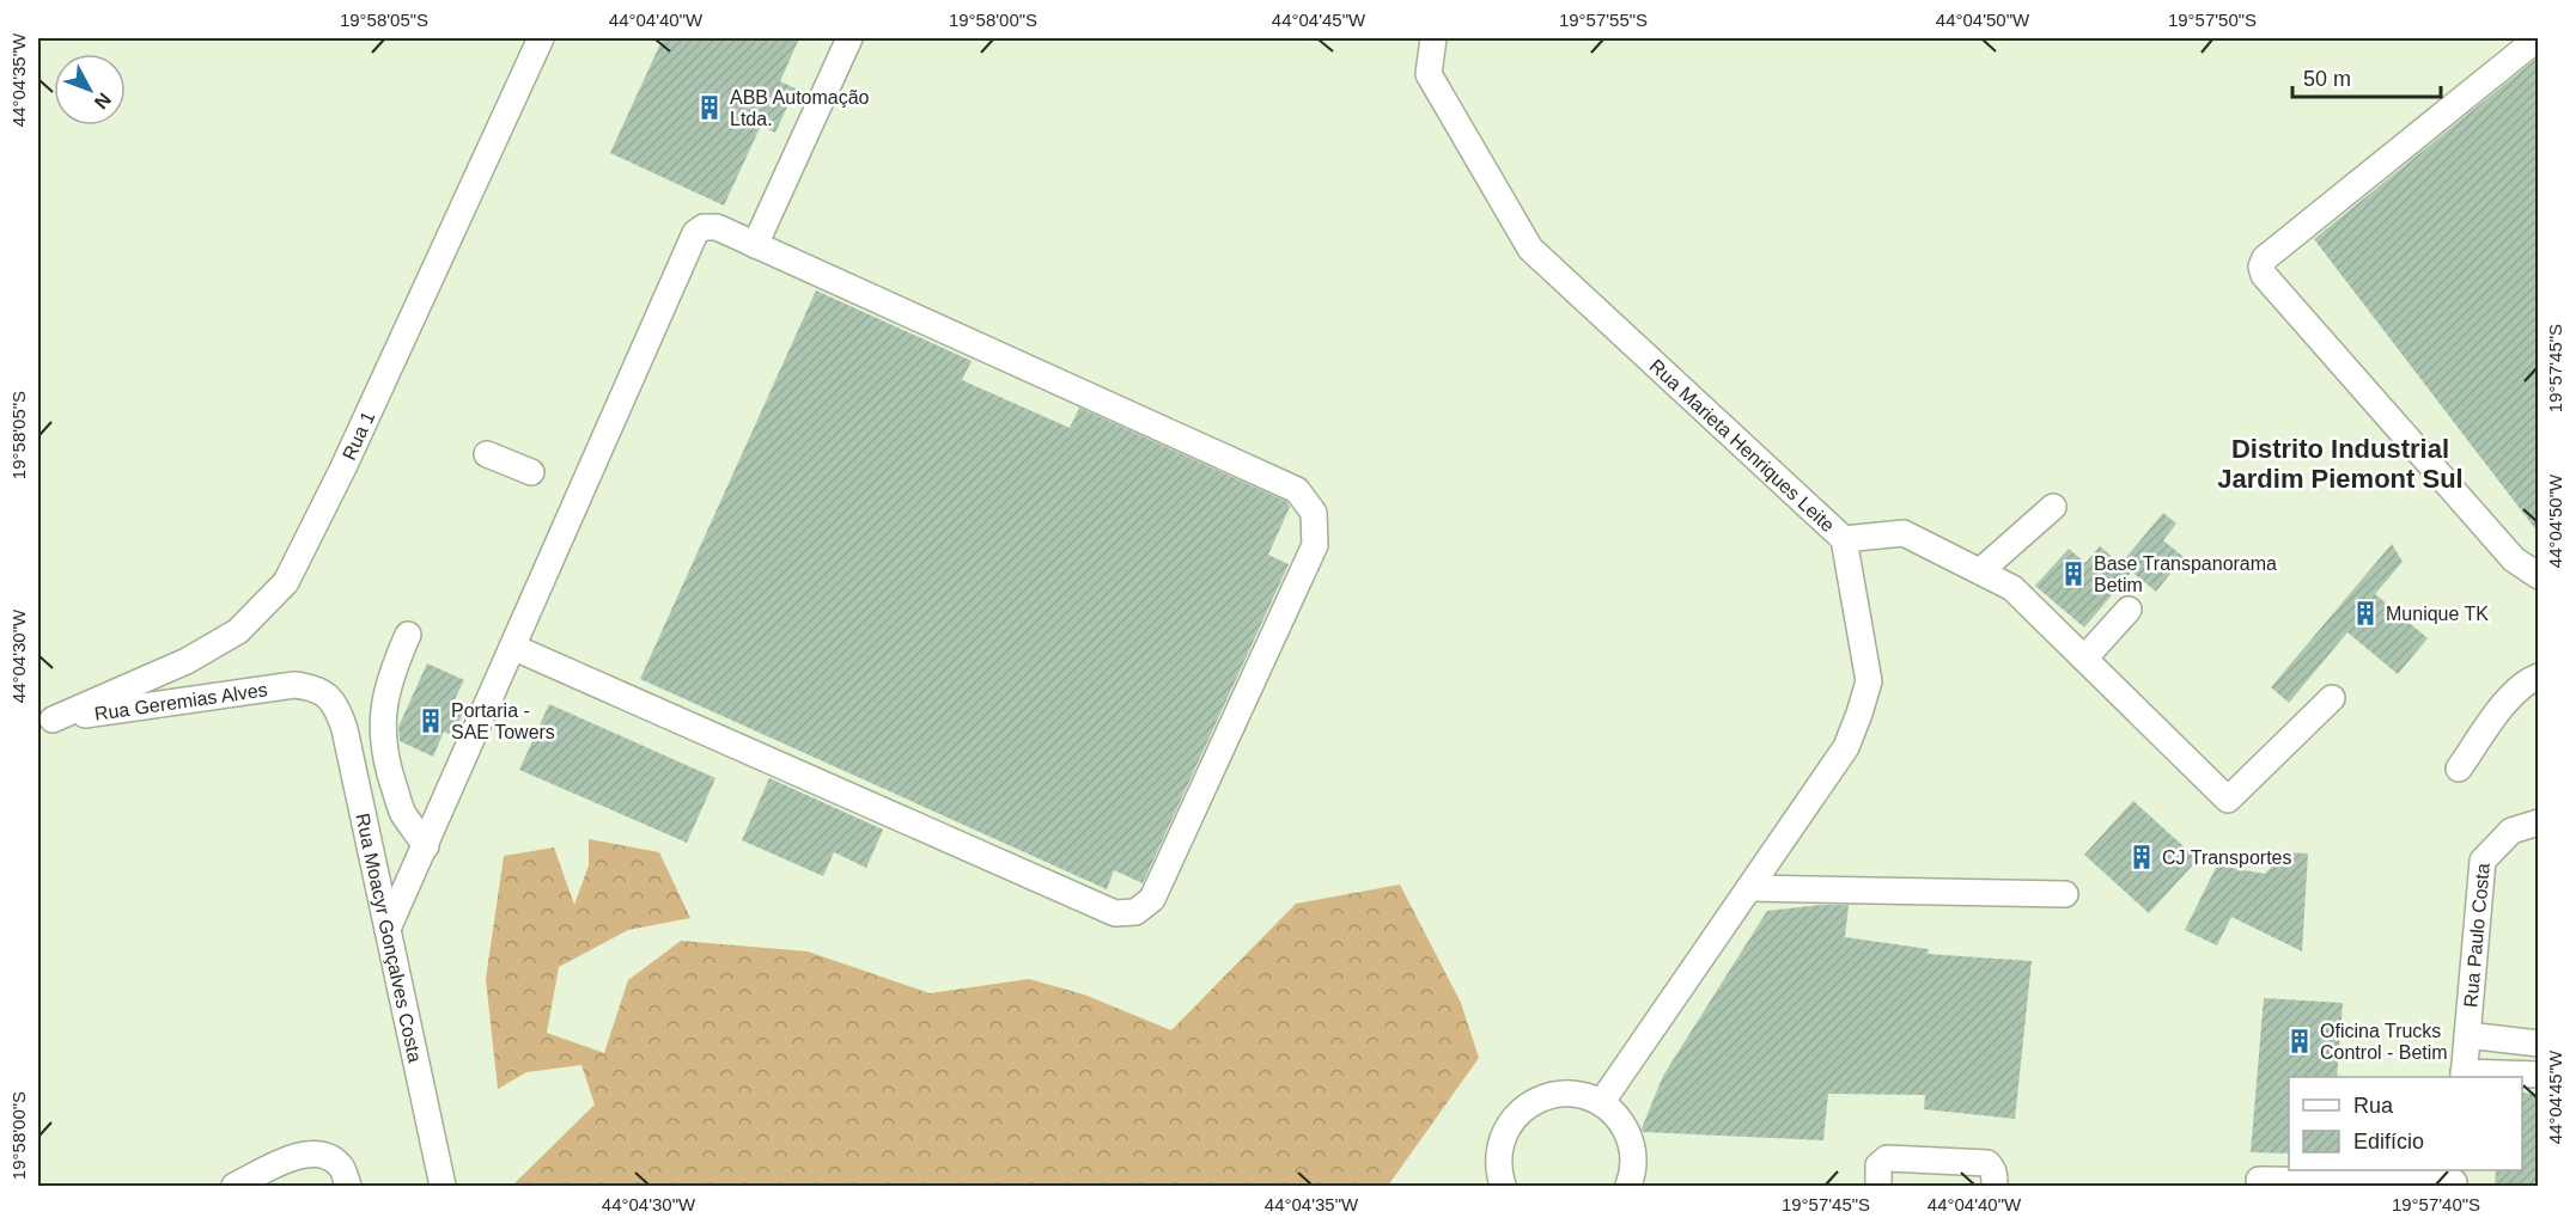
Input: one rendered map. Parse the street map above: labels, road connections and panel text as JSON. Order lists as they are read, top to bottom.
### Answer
{
  "streets": {
    "street": [
      "Rua 1",
      "Rua Marieta Henriques Leite",
      "Rua Geremias Alves",
      "Rua Moacyr Gonçalves Costa",
      "Rua Paulo Costa"
    ]
  },
  "crossings": [
    ["Rua 1", "Rua Geremias Alves"],
    ["Rua Geremias Alves", "Rua Moacyr Gonçalves Costa"]
  ],
  "districts": ["Distrito Industrial Jardim Piemont Sul"],
  "places": {
    "building": [
      "ABB Automação Ltda.",
      "Base Transpanorama Betim",
      "Munique TK",
      "Portaria - SAE Towers",
      "CJ Transportes",
      "Oficina Trucks Control - Betim"
    ]
  },
  "legend": ["Rua", "Edifício"],
  "scale_bar": "50 m",
  "north": "bottom right",
  "coordinates": [
    "19°58'05\"S",
    "44°04'40\"W",
    "19°58'00\"S",
    "44°04'45\"W",
    "19°57'55\"S",
    "44°04'50\"W",
    "19°57'50\"S",
    "44°04'35\"W",
    "19°57'45\"S",
    "44°04'30\"W",
    "19°57'40\"S"
  ]
}
